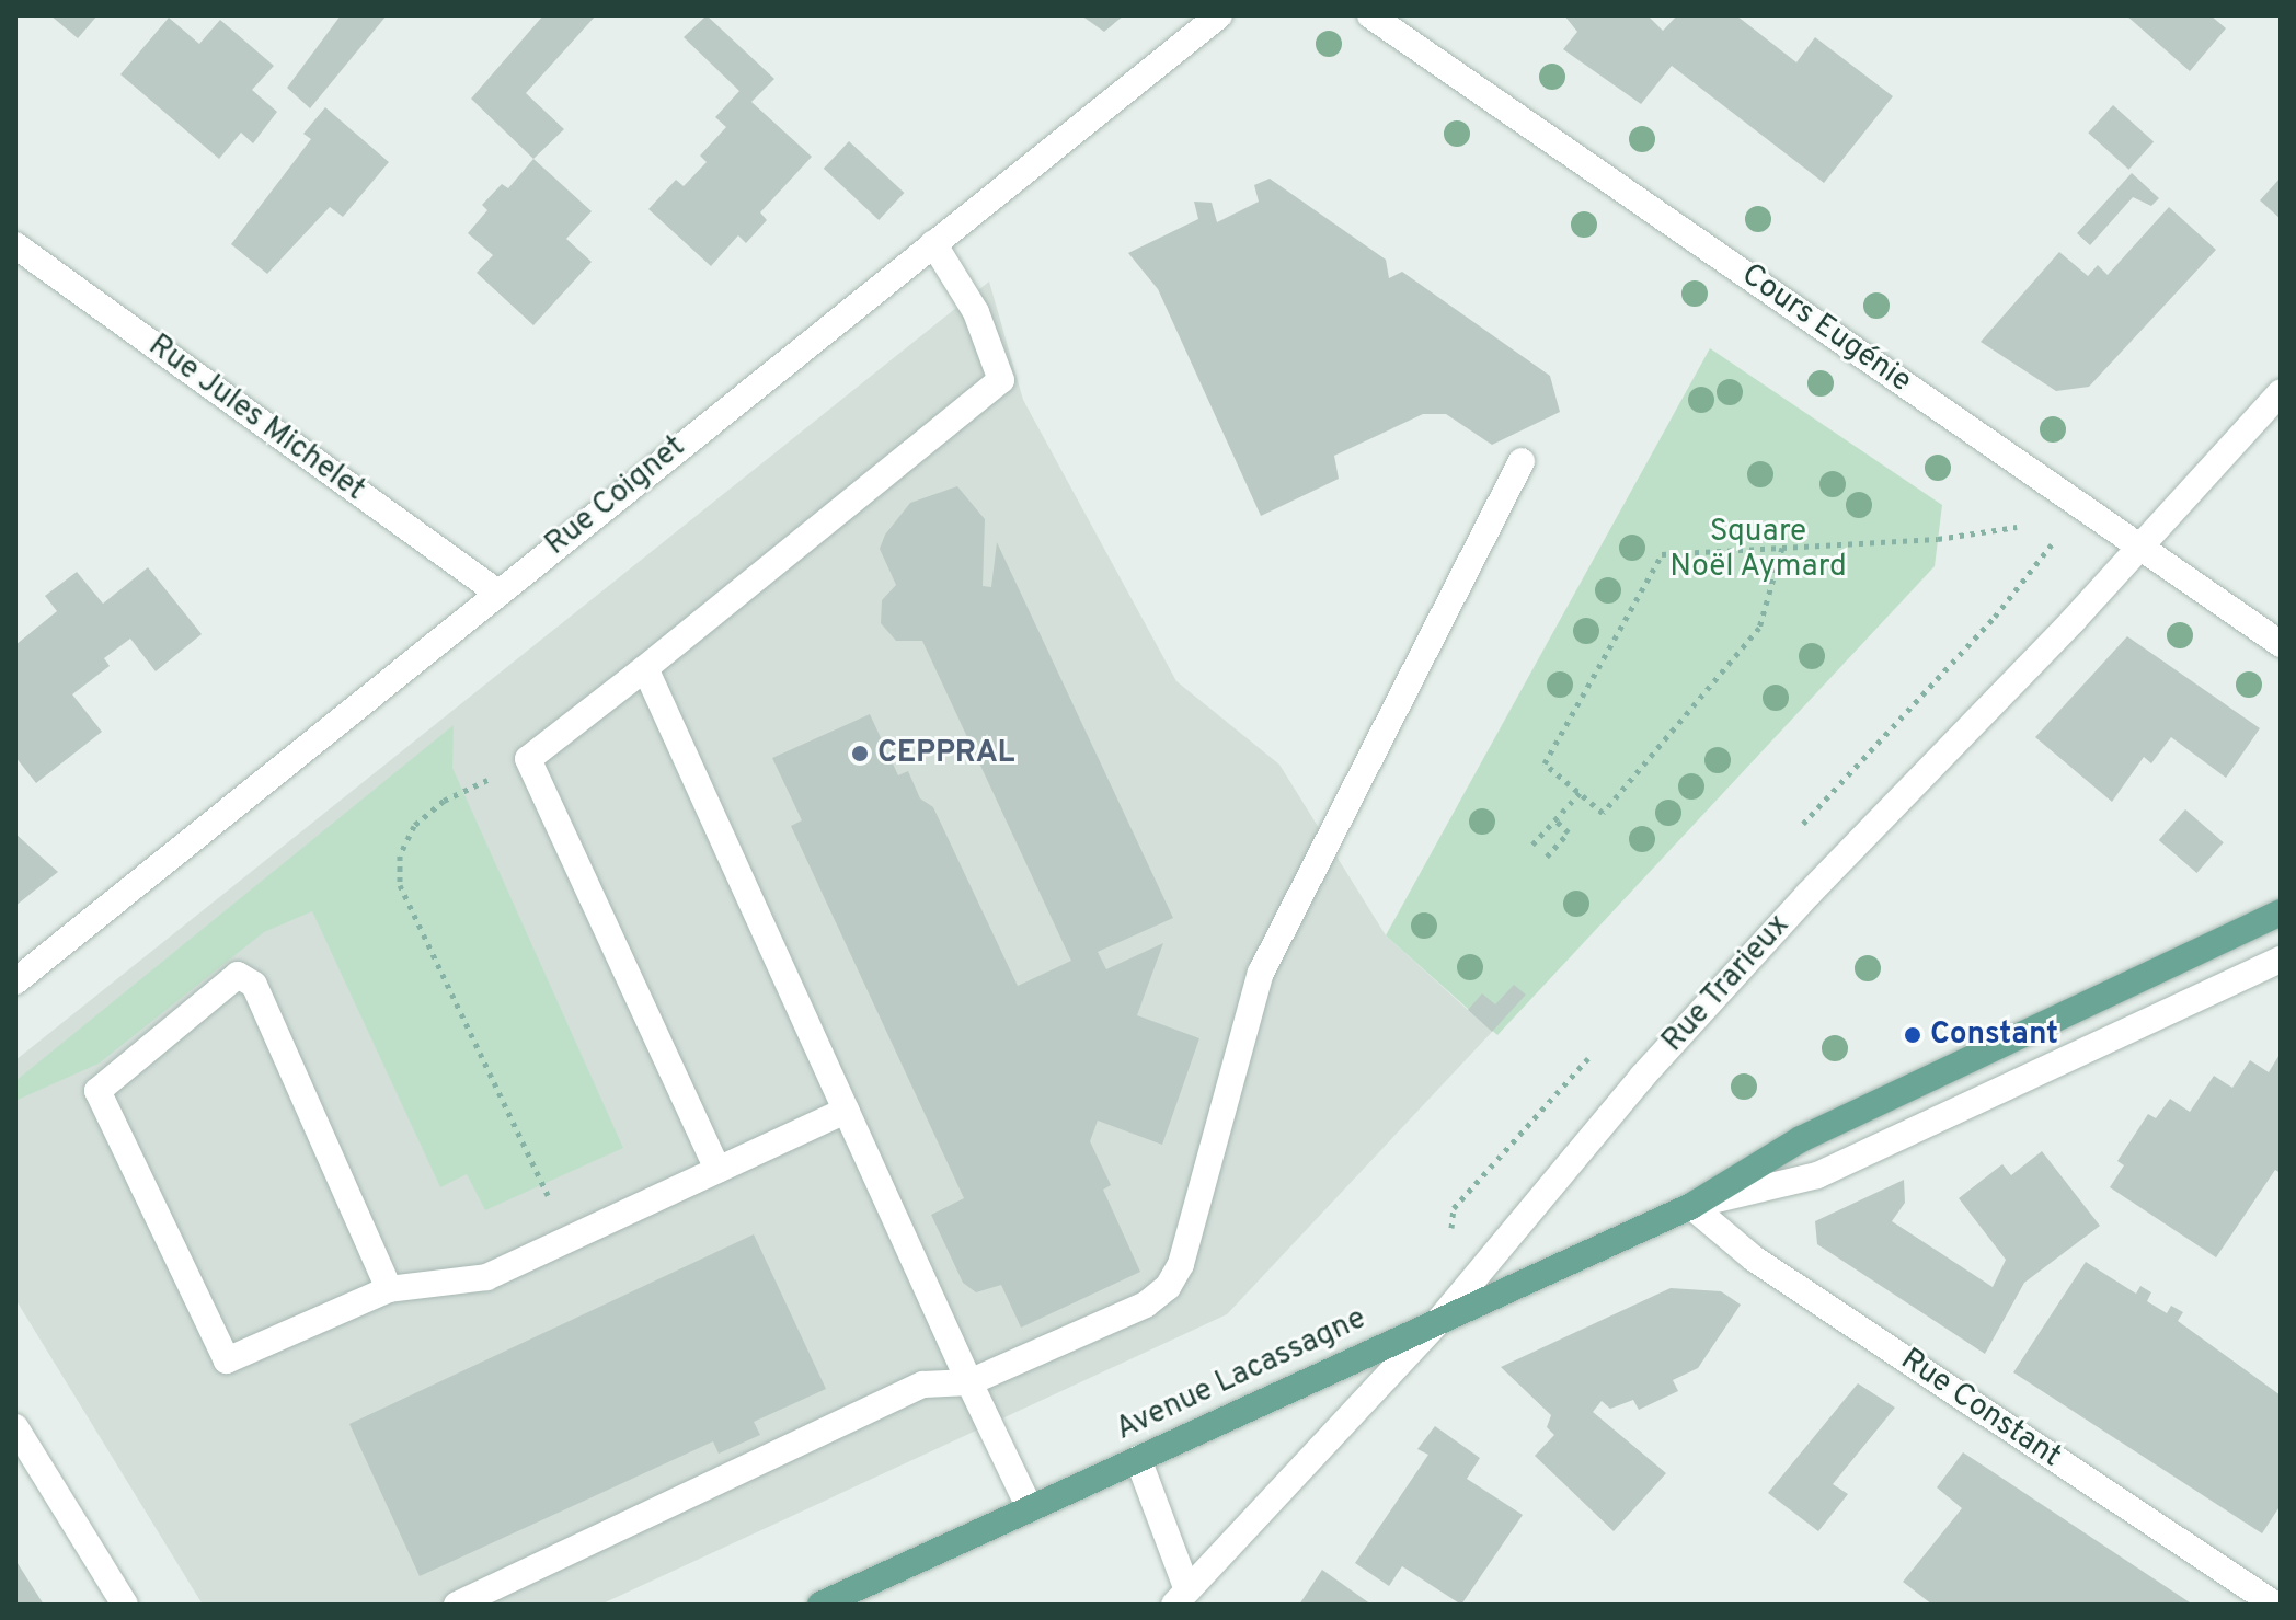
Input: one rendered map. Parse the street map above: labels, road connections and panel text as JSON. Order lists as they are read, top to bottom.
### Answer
{
  "streets": {
    "main road": ["Avenue Lacassagne"],
    "street": [
      "Cours Eugénie",
      "Rue Jules Michelet",
      "Rue Coignet",
      "Rue Trarieux",
      "Rue Constant"
    ]
  },
  "crossings": [
    ["Cours Eugénie", "Rue Trarieux"],
    ["Rue Jules Michelet", "Rue Coignet"],
    ["Rue Trarieux", "Avenue Lacassagne"],
    ["Avenue Lacassagne", "Rue Constant"]
  ],
  "parks": ["Square Noël Aymard"],
  "places": ["CEPPRAL", "Constant"]
}
